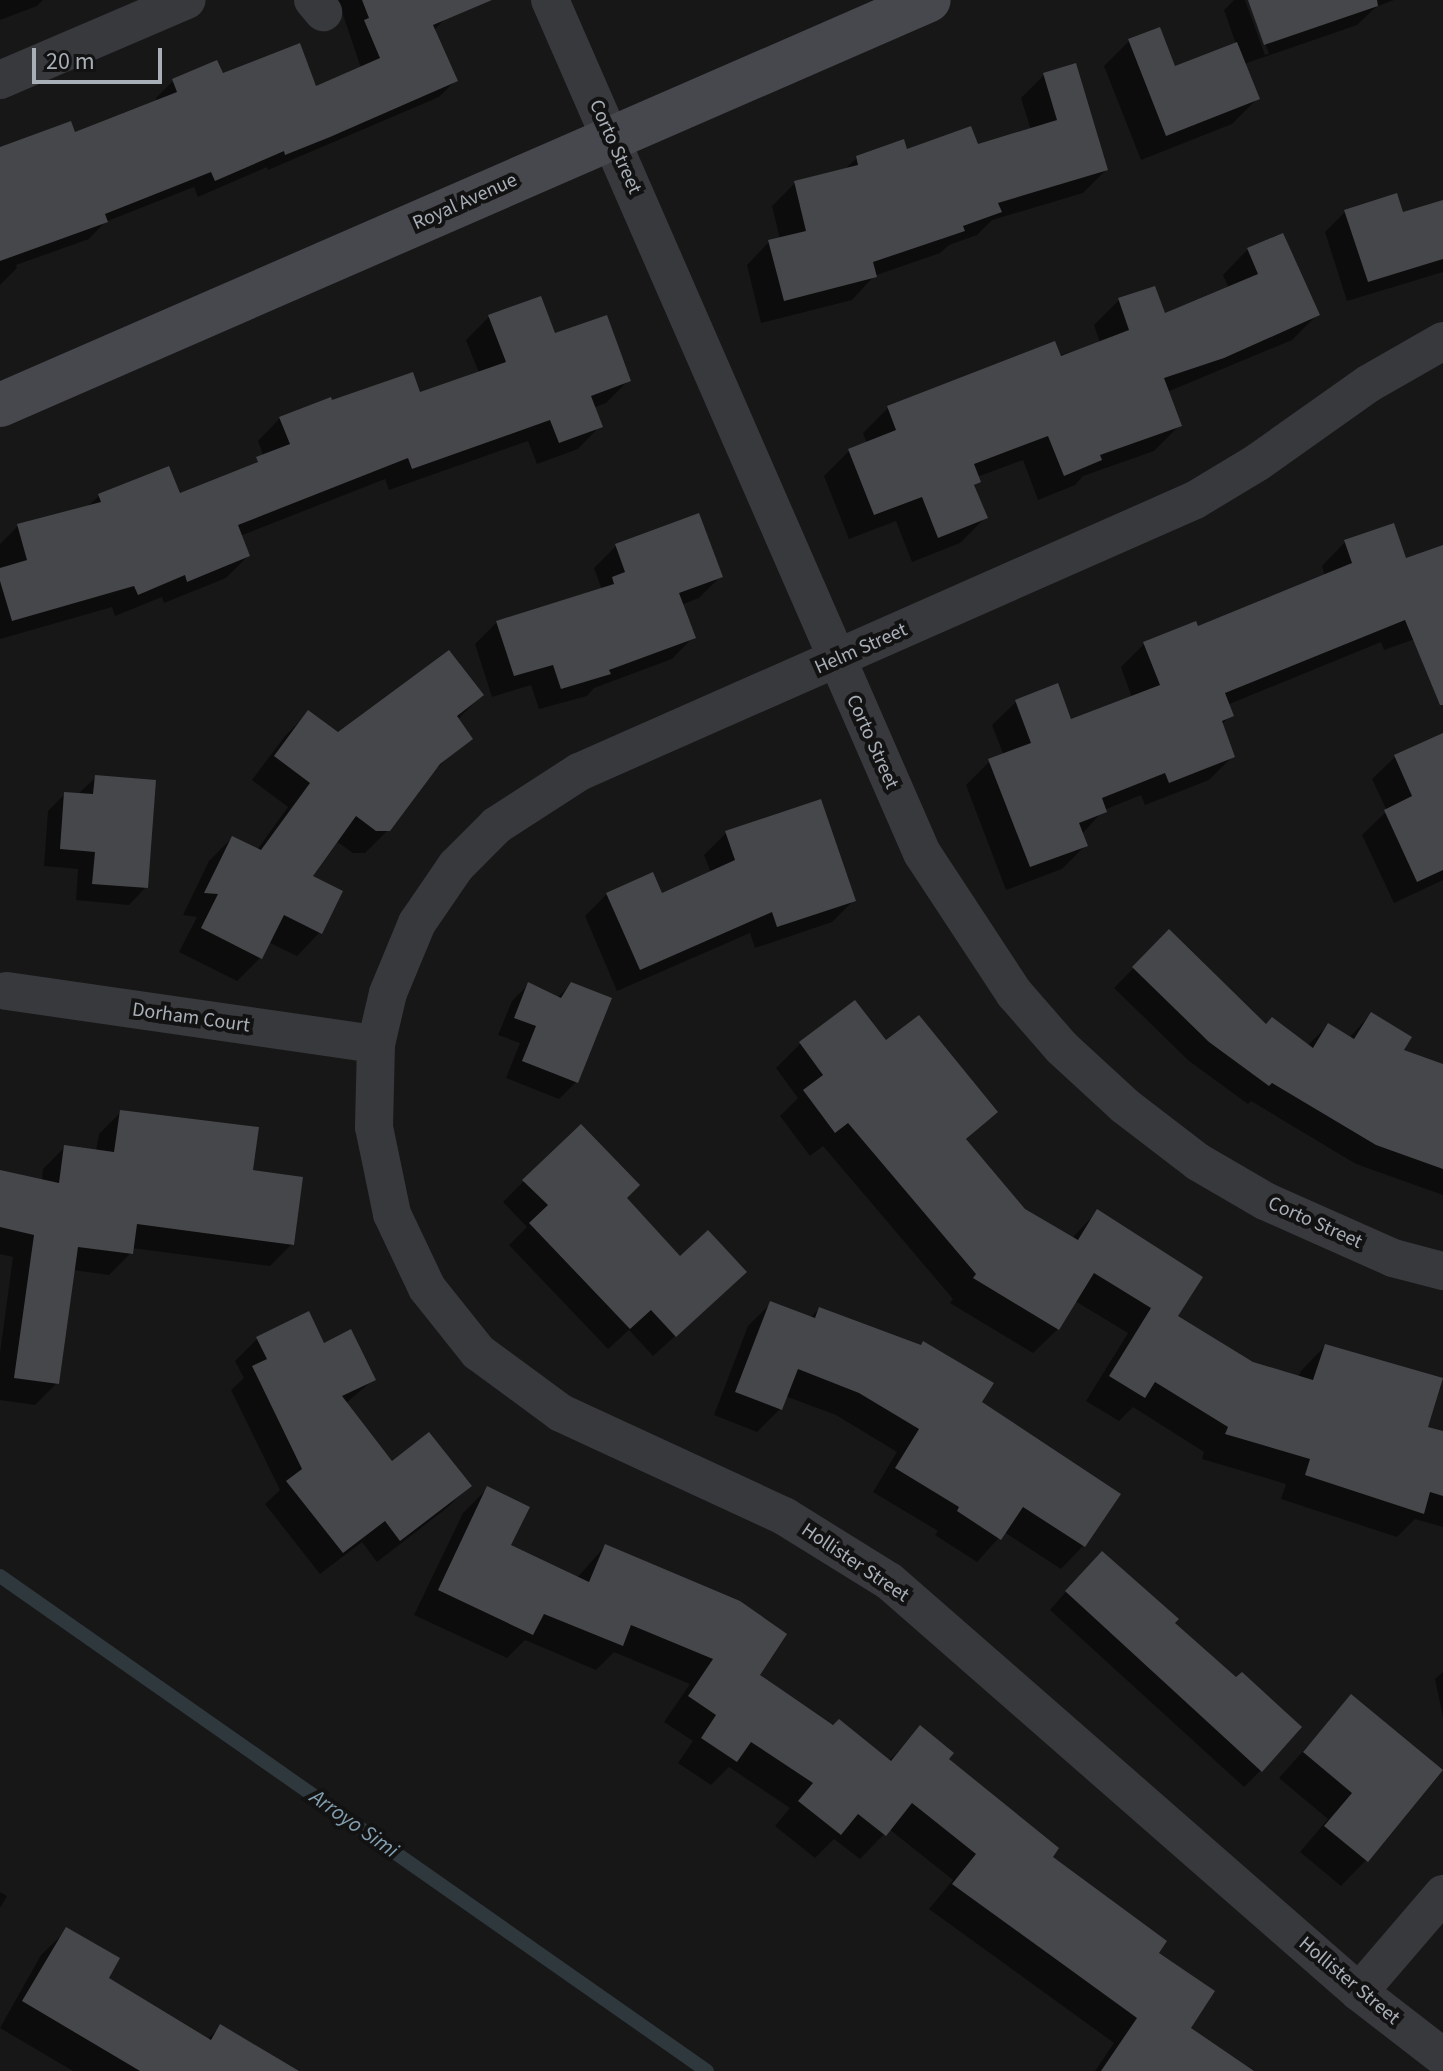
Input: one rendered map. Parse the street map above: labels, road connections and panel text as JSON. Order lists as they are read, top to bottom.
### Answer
{
  "streets": {
    "main road": ["Royal Avenue"],
    "street": [
      "Corto Street",
      "Helm Street",
      "Dorham Court",
      "Hollister Street"
    ]
  },
  "crossings": [
    ["Corto Street", "Royal Avenue"],
    ["Corto Street", "Helm Street"],
    ["Helm Street", "Dorham Court"],
    ["Helm Street", "Hollister Street"],
    ["Dorham Court", "Hollister Street"]
  ],
  "water": ["Arroyo Simi"],
  "scale_bar": "20 m"
}
